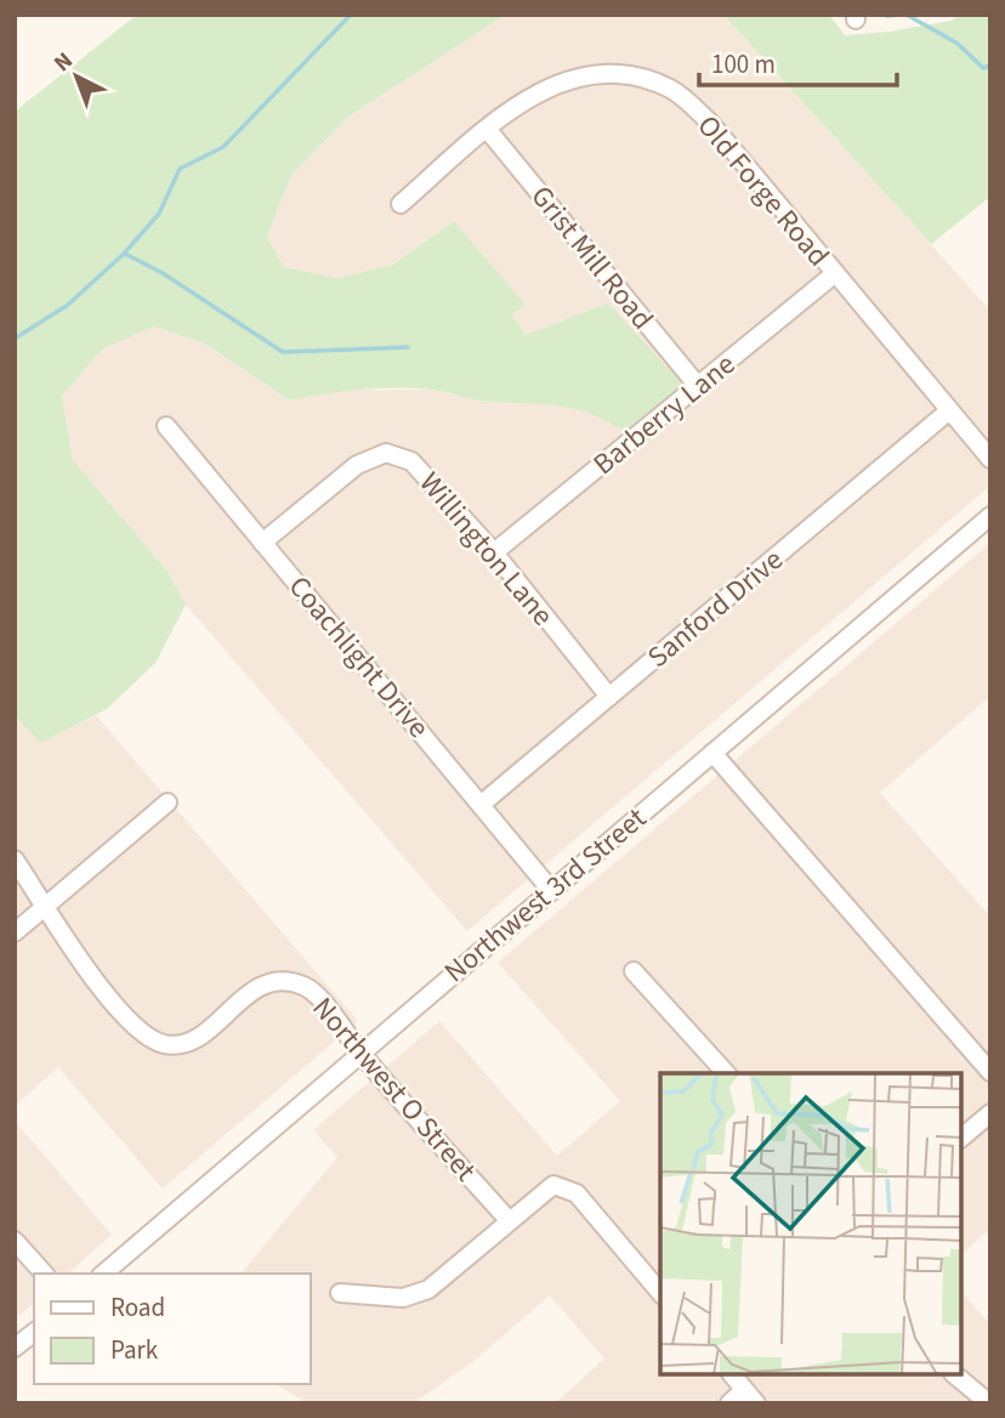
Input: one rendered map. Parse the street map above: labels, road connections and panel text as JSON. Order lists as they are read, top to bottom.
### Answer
{
  "streets": {
    "street": [
      "Old Forge Road",
      "Grist Mill Road",
      "Barberry Lane",
      "Willington Lane",
      "Sanford Drive",
      "Coachlight Drive",
      "Northwest 3rd Street",
      "Northwest O Street"
    ]
  },
  "crossings": [
    ["Old Forge Road", "Grist Mill Road"],
    ["Old Forge Road", "Barberry Lane"],
    ["Old Forge Road", "Sanford Drive"],
    ["Grist Mill Road", "Barberry Lane"],
    ["Barberry Lane", "Willington Lane"],
    ["Willington Lane", "Sanford Drive"],
    ["Willington Lane", "Coachlight Drive"],
    ["Sanford Drive", "Coachlight Drive"],
    ["Coachlight Drive", "Northwest 3rd Street"],
    ["Northwest 3rd Street", "Northwest O Street"]
  ],
  "legend": ["Road", "Park"],
  "scale_bar": "100 m",
  "north": "top left"
}
